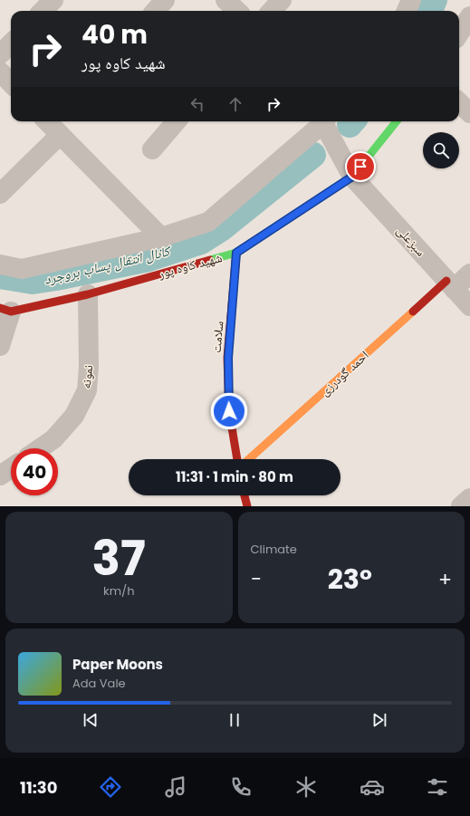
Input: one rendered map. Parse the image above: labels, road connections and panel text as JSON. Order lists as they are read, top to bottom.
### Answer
{
  "streets": {
    "street": [
      "سبزعلی",
      "شهید کاوه پور",
      "سلامت",
      "احمد گودرزی",
      "نمونه"
    ]
  },
  "crossings": [
    ["سبزعلی", "شهید کاوه پور"],
    ["سبزعلی", "احمد گودرزی"],
    ["شهید کاوه پور", "سلامت"],
    ["شهید کاوه پور", "نمونه"]
  ],
  "water": ["کانال انتقال پساب بروجرد"],
  "page": {
    "turn": ["40 m", "شهید کاوه پور"],
    "limit": "40",
    "trip": "11:31 · 1 min · 80 m",
    "tile": [
      ["37", "km/h"],
      "Climate"
    ],
    "heat": ["−", "23°", "+"],
    "song": ["Paper Moons", "Ada Vale"],
    "tabs": "11:30"
  }
}
